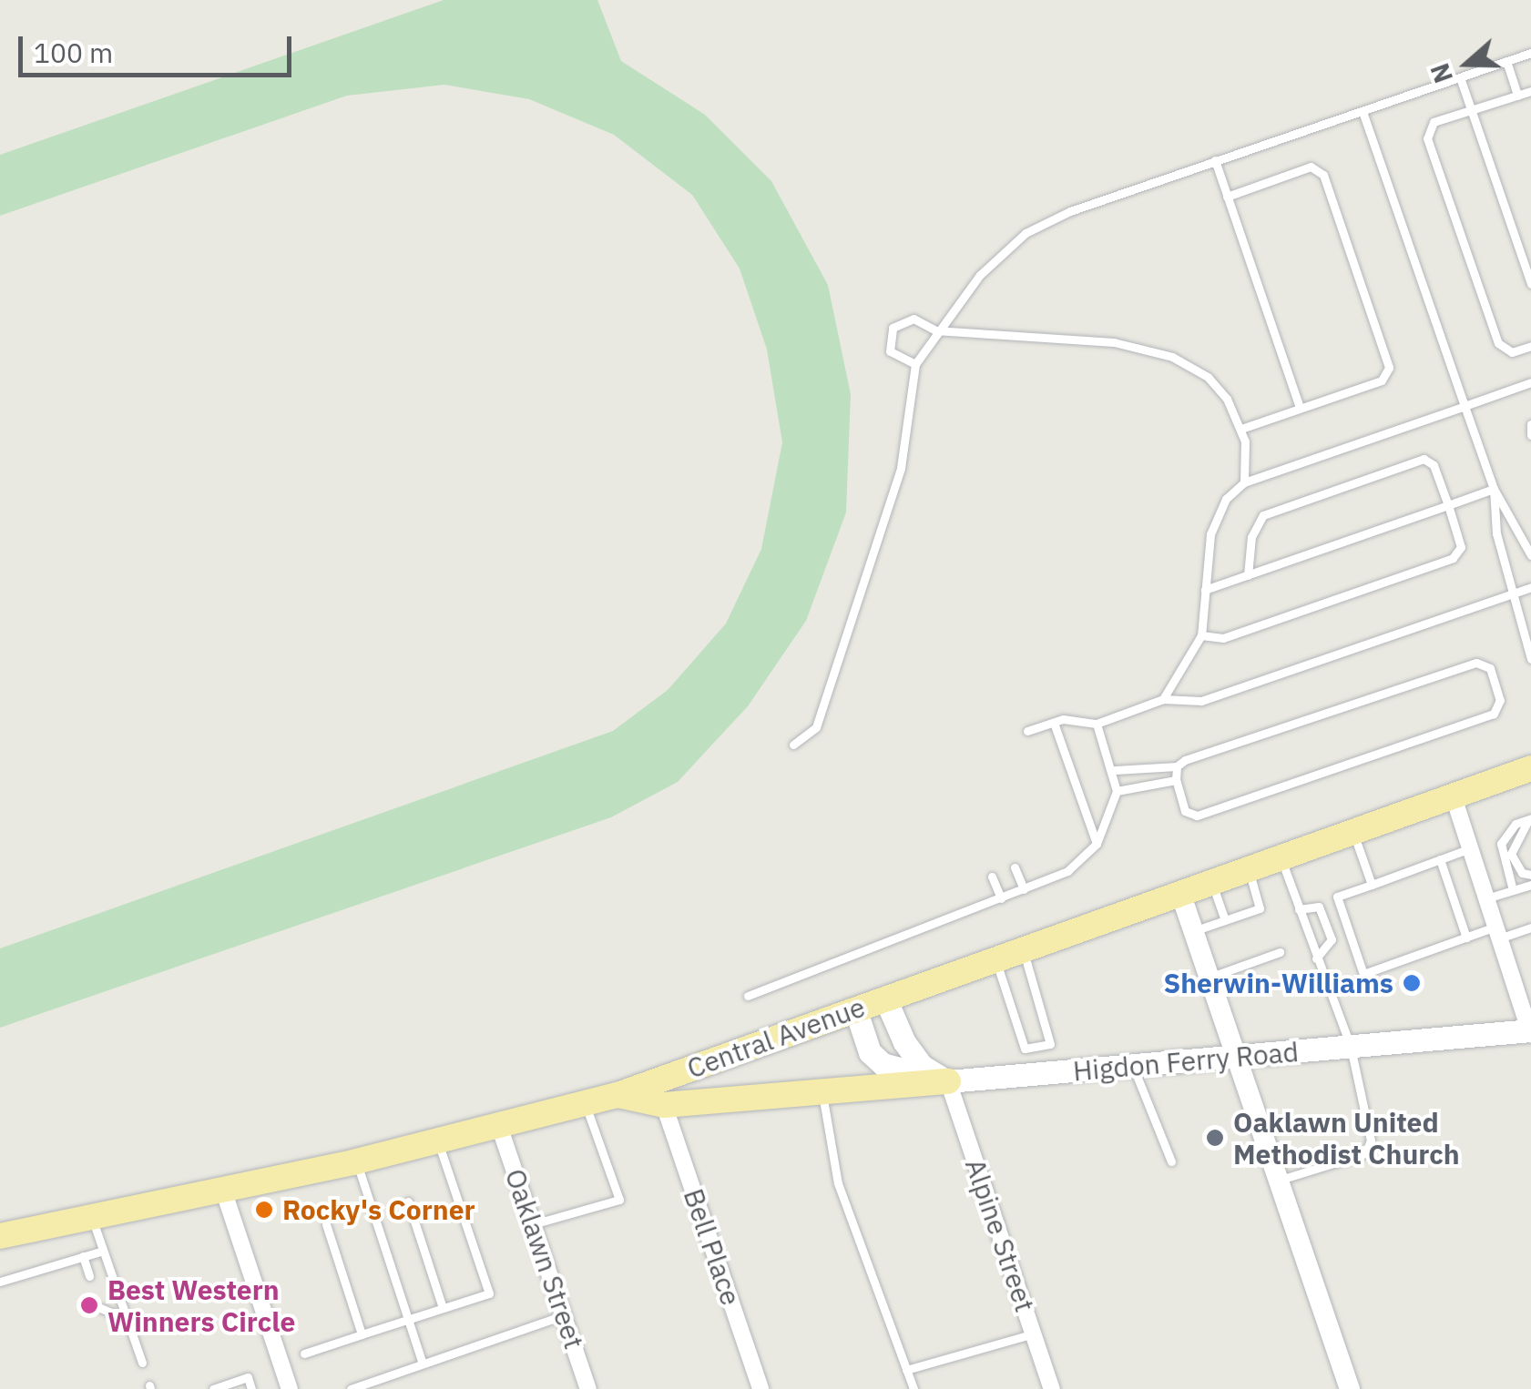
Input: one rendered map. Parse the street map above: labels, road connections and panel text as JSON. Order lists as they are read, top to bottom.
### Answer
{
  "streets": {
    "main road": ["Central Avenue", "Higdon Ferry Road"],
    "street": ["Alpine Street", "Bell Place", "Oaklawn Street"]
  },
  "crossings": [
    ["Central Avenue", "Higdon Ferry Road"],
    ["Central Avenue", "Oaklawn Street"],
    ["Higdon Ferry Road", "Alpine Street"]
  ],
  "places": [
    "Sherwin-Williams",
    "Oaklawn United Methodist Church",
    "Rocky's Corner",
    "Best Western Winners Circle"
  ],
  "scale_bar": "100 m",
  "north": "left"
}
